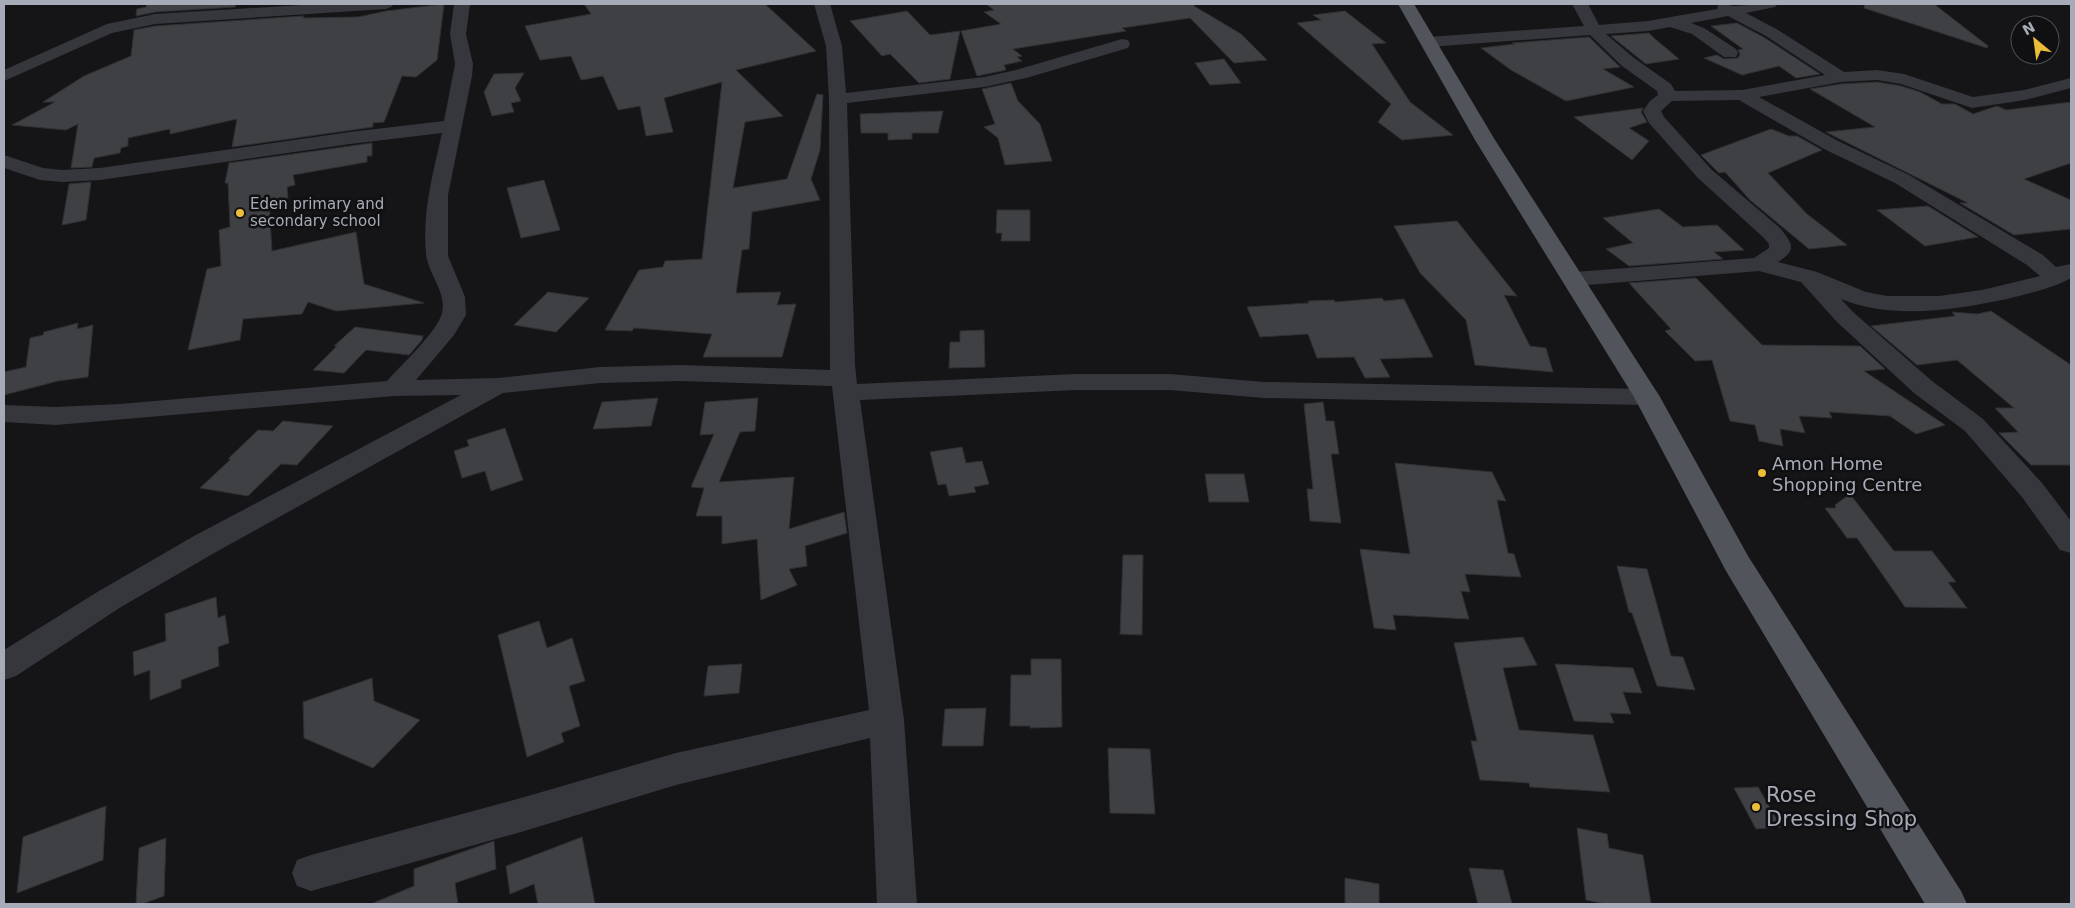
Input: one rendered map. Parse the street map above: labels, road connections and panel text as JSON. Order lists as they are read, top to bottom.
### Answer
{
  "places": ["Eden primary and secondary school", "Amon Home Shopping Centre", "Rose Dressing Shop"],
  "north": "top left"
}
